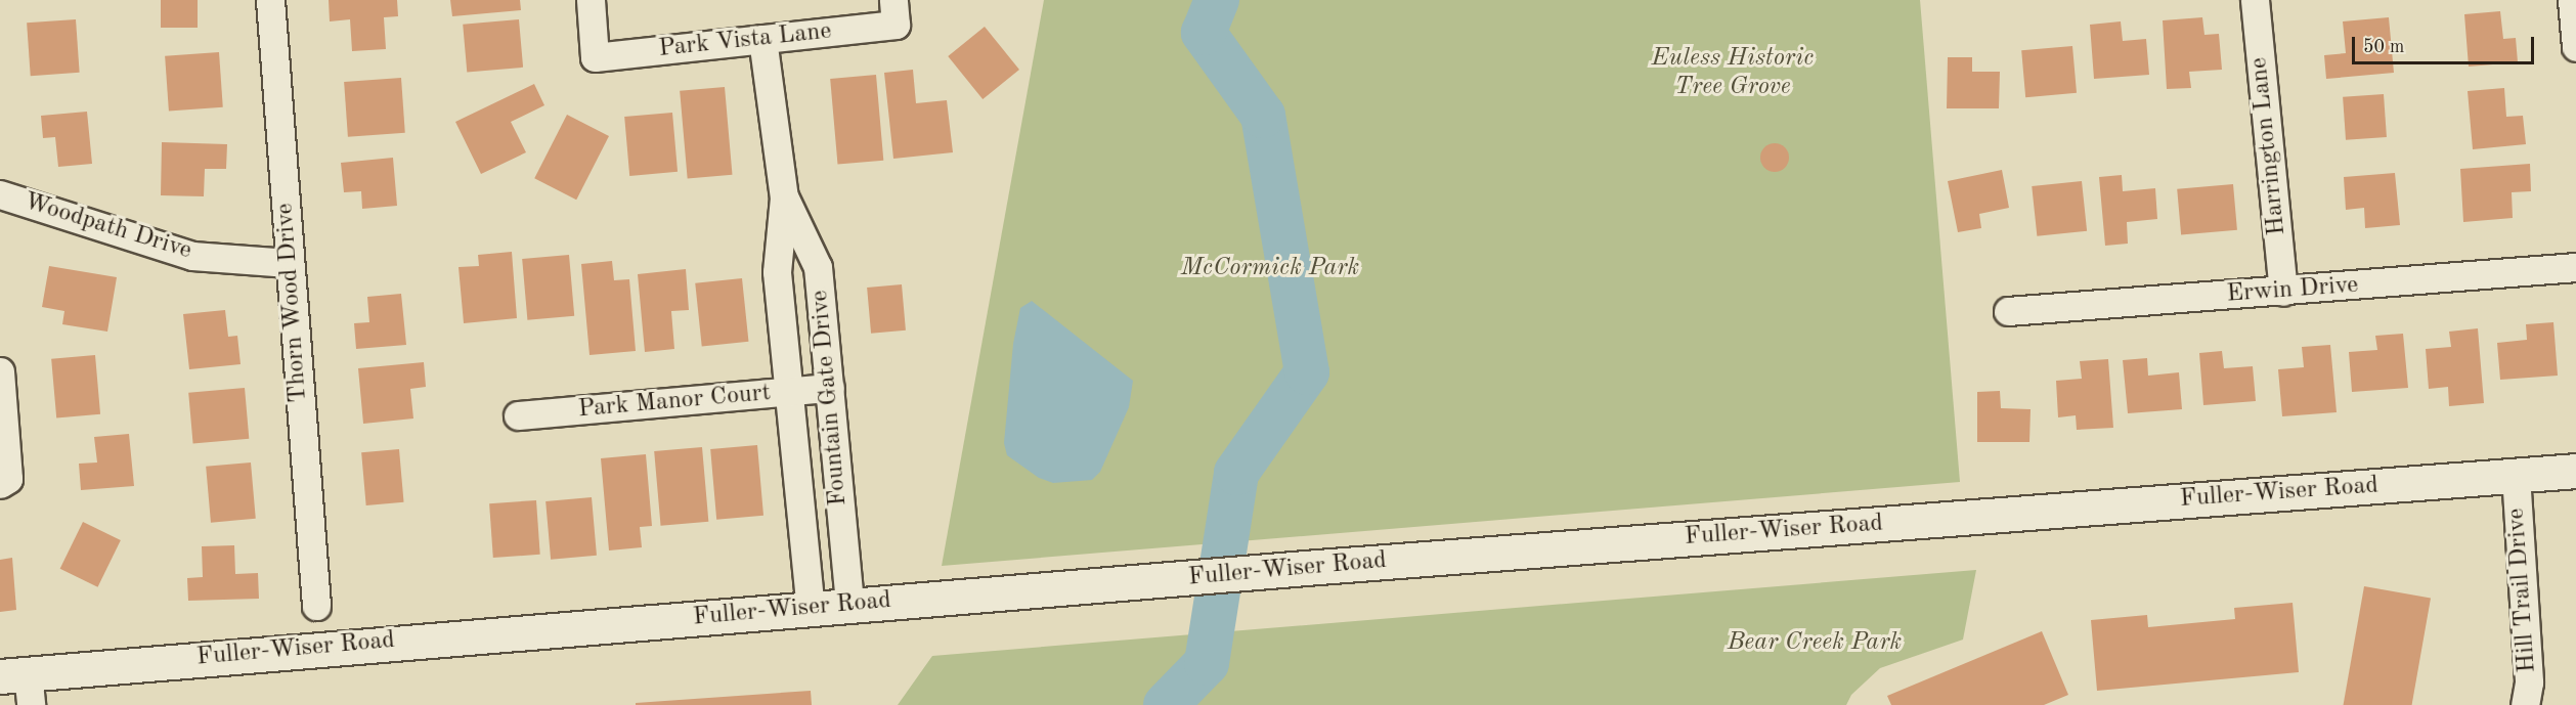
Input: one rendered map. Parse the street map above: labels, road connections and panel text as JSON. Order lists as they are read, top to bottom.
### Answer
{
  "streets": {
    "street": [
      "Park Vista Lane",
      "Harrington Lane",
      "Woodpath Drive",
      "Erwin Drive",
      "Thorn Wood Drive",
      "Fountain Gate Drive",
      "Park Manor Court",
      "Fuller-Wiser Road",
      "Hill Trail Drive"
    ]
  },
  "crossings": [
    ["Park Vista Lane", "Fountain Gate Drive"],
    ["Harrington Lane", "Erwin Drive"],
    ["Woodpath Drive", "Thorn Wood Drive"],
    ["Fountain Gate Drive", "Park Manor Court"],
    ["Fountain Gate Drive", "Fuller-Wiser Road"],
    ["Fuller-Wiser Road", "Hill Trail Drive"]
  ],
  "parks": ["Euless Historic Tree Grove", "McCormick Park", "Bear Creek Park"],
  "scale_bar": "50 m"
}
